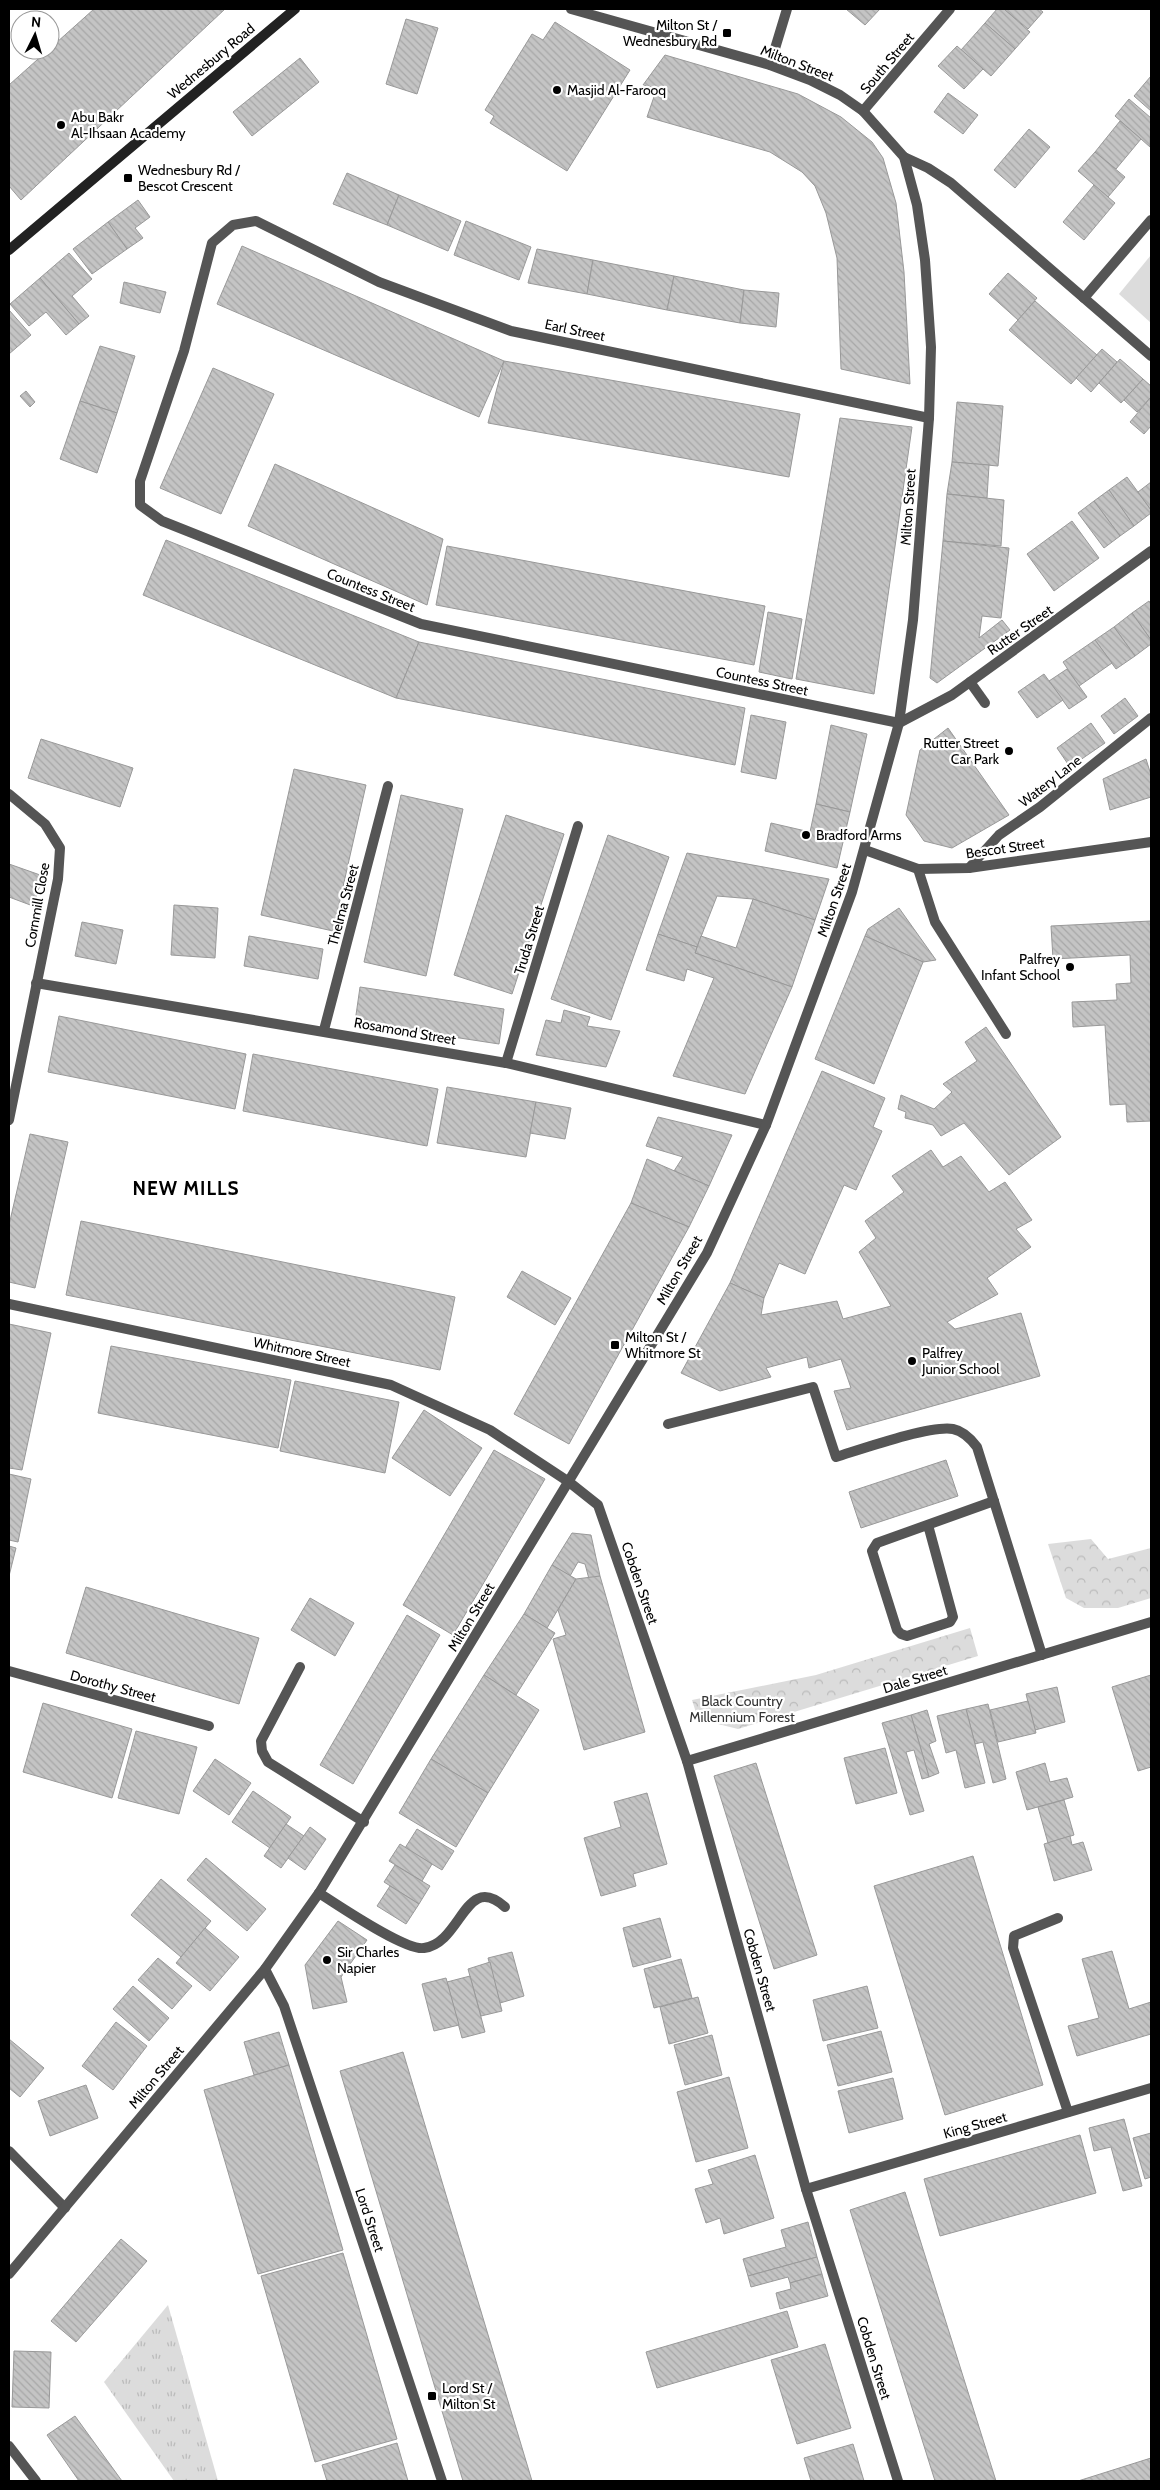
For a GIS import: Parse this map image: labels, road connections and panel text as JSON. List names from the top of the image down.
{
  "streets": {
    "street": [
      "Wednesbury Road",
      "Milton Street",
      "South Street",
      "Earl Street",
      "Countess Street",
      "Rutter Street",
      "Watery Lane",
      "Bescot Street",
      "Cornmill Close",
      "Thelma Street",
      "Truda Street",
      "Rosamond Street",
      "Whitmore Street",
      "Cobden Street",
      "Dale Street",
      "Dorothy Street",
      "King Street",
      "Lord Street"
    ]
  },
  "crossings": [
    ["Milton Street", "South Street"],
    ["Milton Street", "Earl Street"],
    ["Milton Street", "Countess Street"],
    ["Milton Street", "Rutter Street"],
    ["Milton Street", "Bescot Street"],
    ["Milton Street", "Rosamond Street"],
    ["Milton Street", "Whitmore Street"],
    ["Milton Street", "Cobden Street"],
    ["Milton Street", "Lord Street"],
    ["Earl Street", "Countess Street"],
    ["Countess Street", "Rutter Street"],
    ["Watery Lane", "Bescot Street"],
    ["Cornmill Close", "Rosamond Street"],
    ["Thelma Street", "Rosamond Street"],
    ["Truda Street", "Rosamond Street"],
    ["Whitmore Street", "Cobden Street"],
    ["Cobden Street", "Dale Street"],
    ["Cobden Street", "King Street"]
  ],
  "districts": ["NEW MILLS"],
  "parks": ["Black Country Millennium Forest"],
  "places": {
    "transit": [
      "Milton St / Wednesbury Rd",
      "Wednesbury Rd / Bescot Crescent",
      "Milton St / Whitmore St",
      "Lord St / Milton St"
    ],
    "other": [
      "Masjid Al-Farooq",
      "Abu Bakr Al-Ihsaan Academy",
      "Rutter Street Car Park",
      "Bradford Arms",
      "Palfrey Infant School",
      "Palfrey Junior School",
      "Sir Charles Napier"
    ]
  },
  "north": "top"
}
